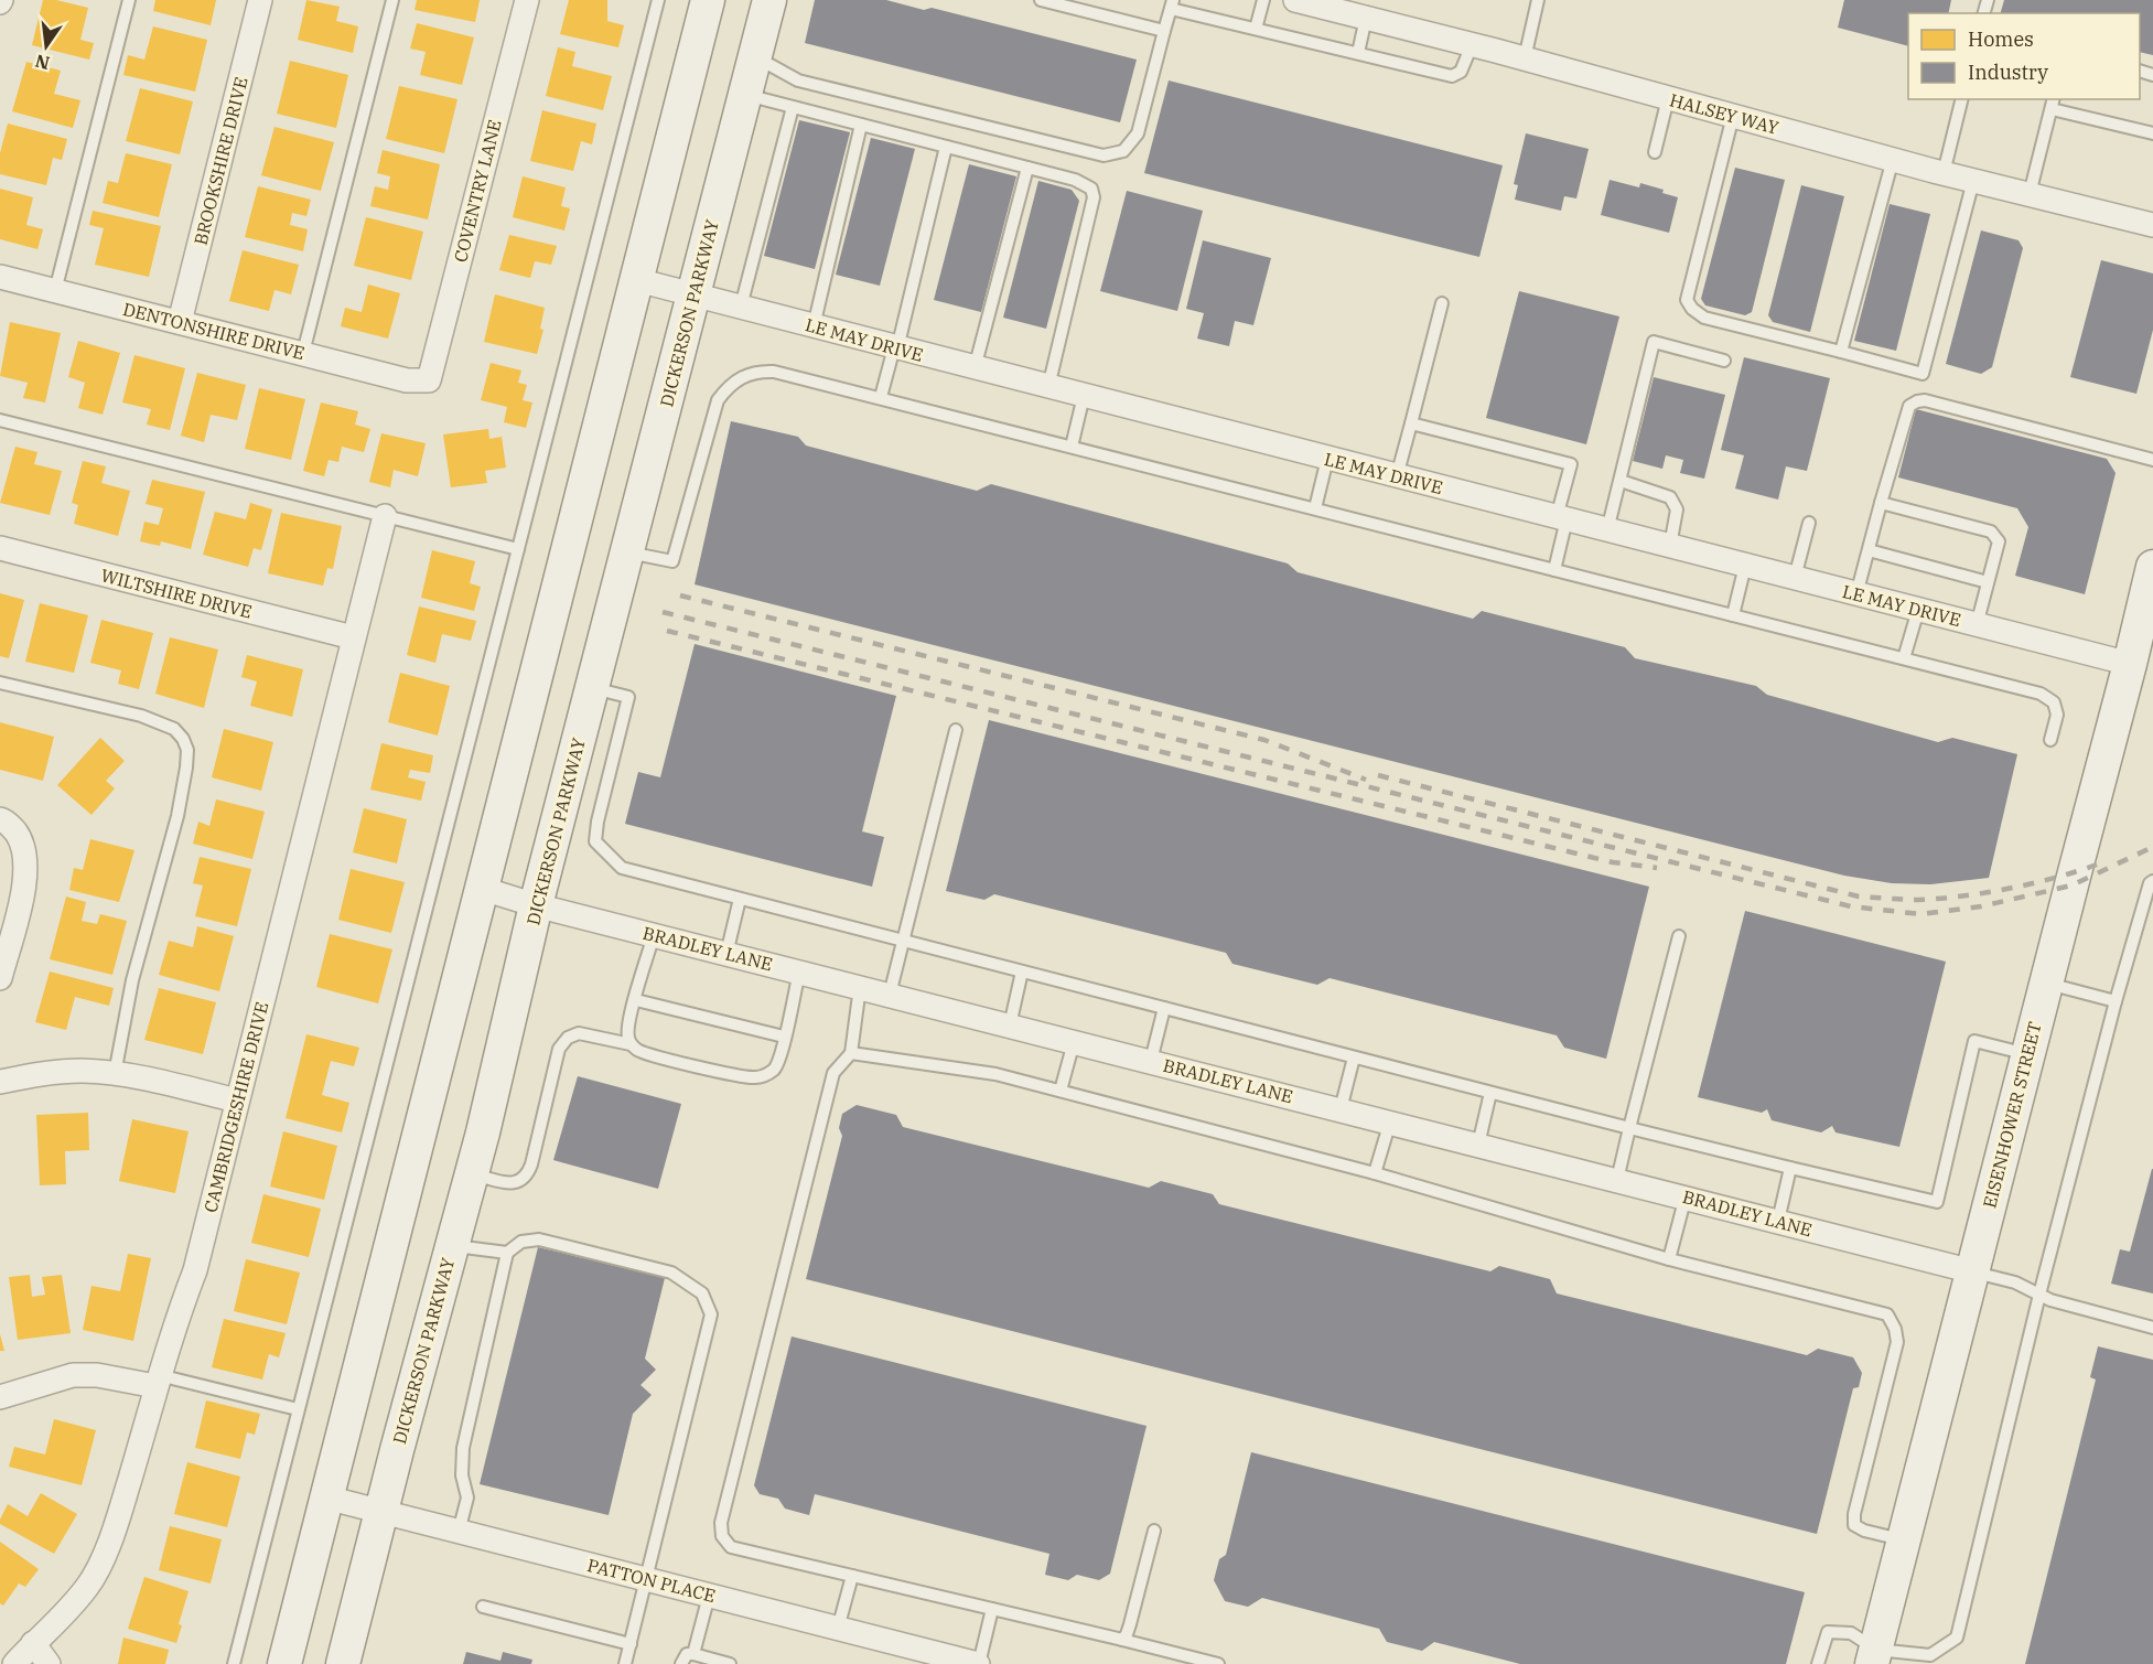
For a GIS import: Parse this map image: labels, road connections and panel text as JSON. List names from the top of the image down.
{
  "streets": {
    "main road": ["DICKERSON PARKWAY", "EISENHOWER STREET"],
    "street": [
      "HALSEY WAY",
      "BROOKSHIRE DRIVE",
      "COVENTRY LANE",
      "DENTONSHIRE DRIVE",
      "LE MAY DRIVE",
      "WILTSHIRE DRIVE",
      "BRADLEY LANE",
      "CAMBRIDGESHIRE DRIVE",
      "PATTON PLACE"
    ]
  },
  "crossings": [
    ["BROOKSHIRE DRIVE", "DENTONSHIRE DRIVE"],
    ["COVENTRY LANE", "DENTONSHIRE DRIVE"],
    ["DICKERSON PARKWAY", "LE MAY DRIVE"],
    ["DICKERSON PARKWAY", "BRADLEY LANE"],
    ["DICKERSON PARKWAY", "PATTON PLACE"],
    ["LE MAY DRIVE", "EISENHOWER STREET"],
    ["WILTSHIRE DRIVE", "CAMBRIDGESHIRE DRIVE"],
    ["BRADLEY LANE", "EISENHOWER STREET"]
  ],
  "legend": ["Homes", "Industry"],
  "north": "bottom"
}
